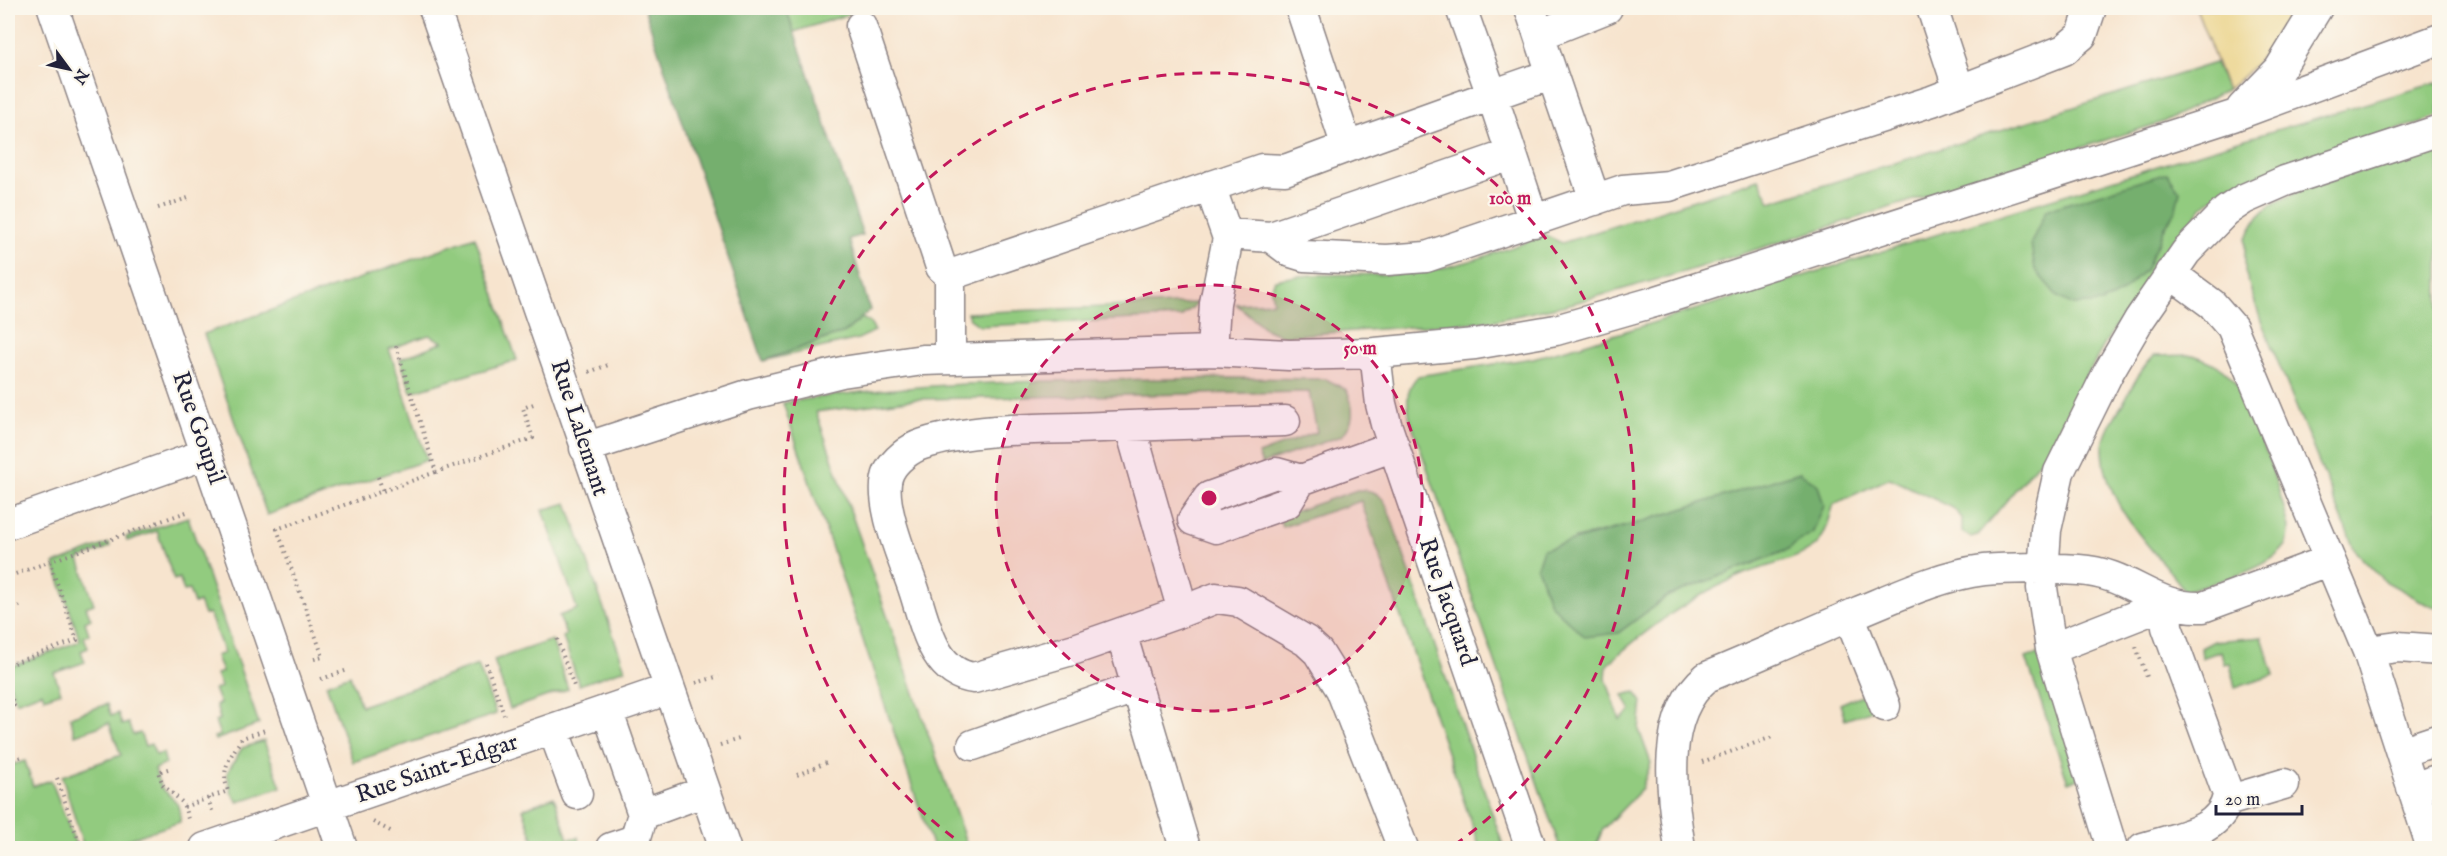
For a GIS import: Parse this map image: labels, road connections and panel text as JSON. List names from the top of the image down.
{
  "streets": {
    "street": [
      "Rue Goupil",
      "Rue Lalemant",
      "Rue Jacquard",
      "Rue Saint-Edgar"
    ]
  },
  "crossings": [
    ["Rue Goupil", "Rue Saint-Edgar"],
    ["Rue Lalemant", "Rue Saint-Edgar"]
  ],
  "scale_bar": "20 m",
  "north": "bottom right",
  "rings": ["100 m", "50 m"]
}
